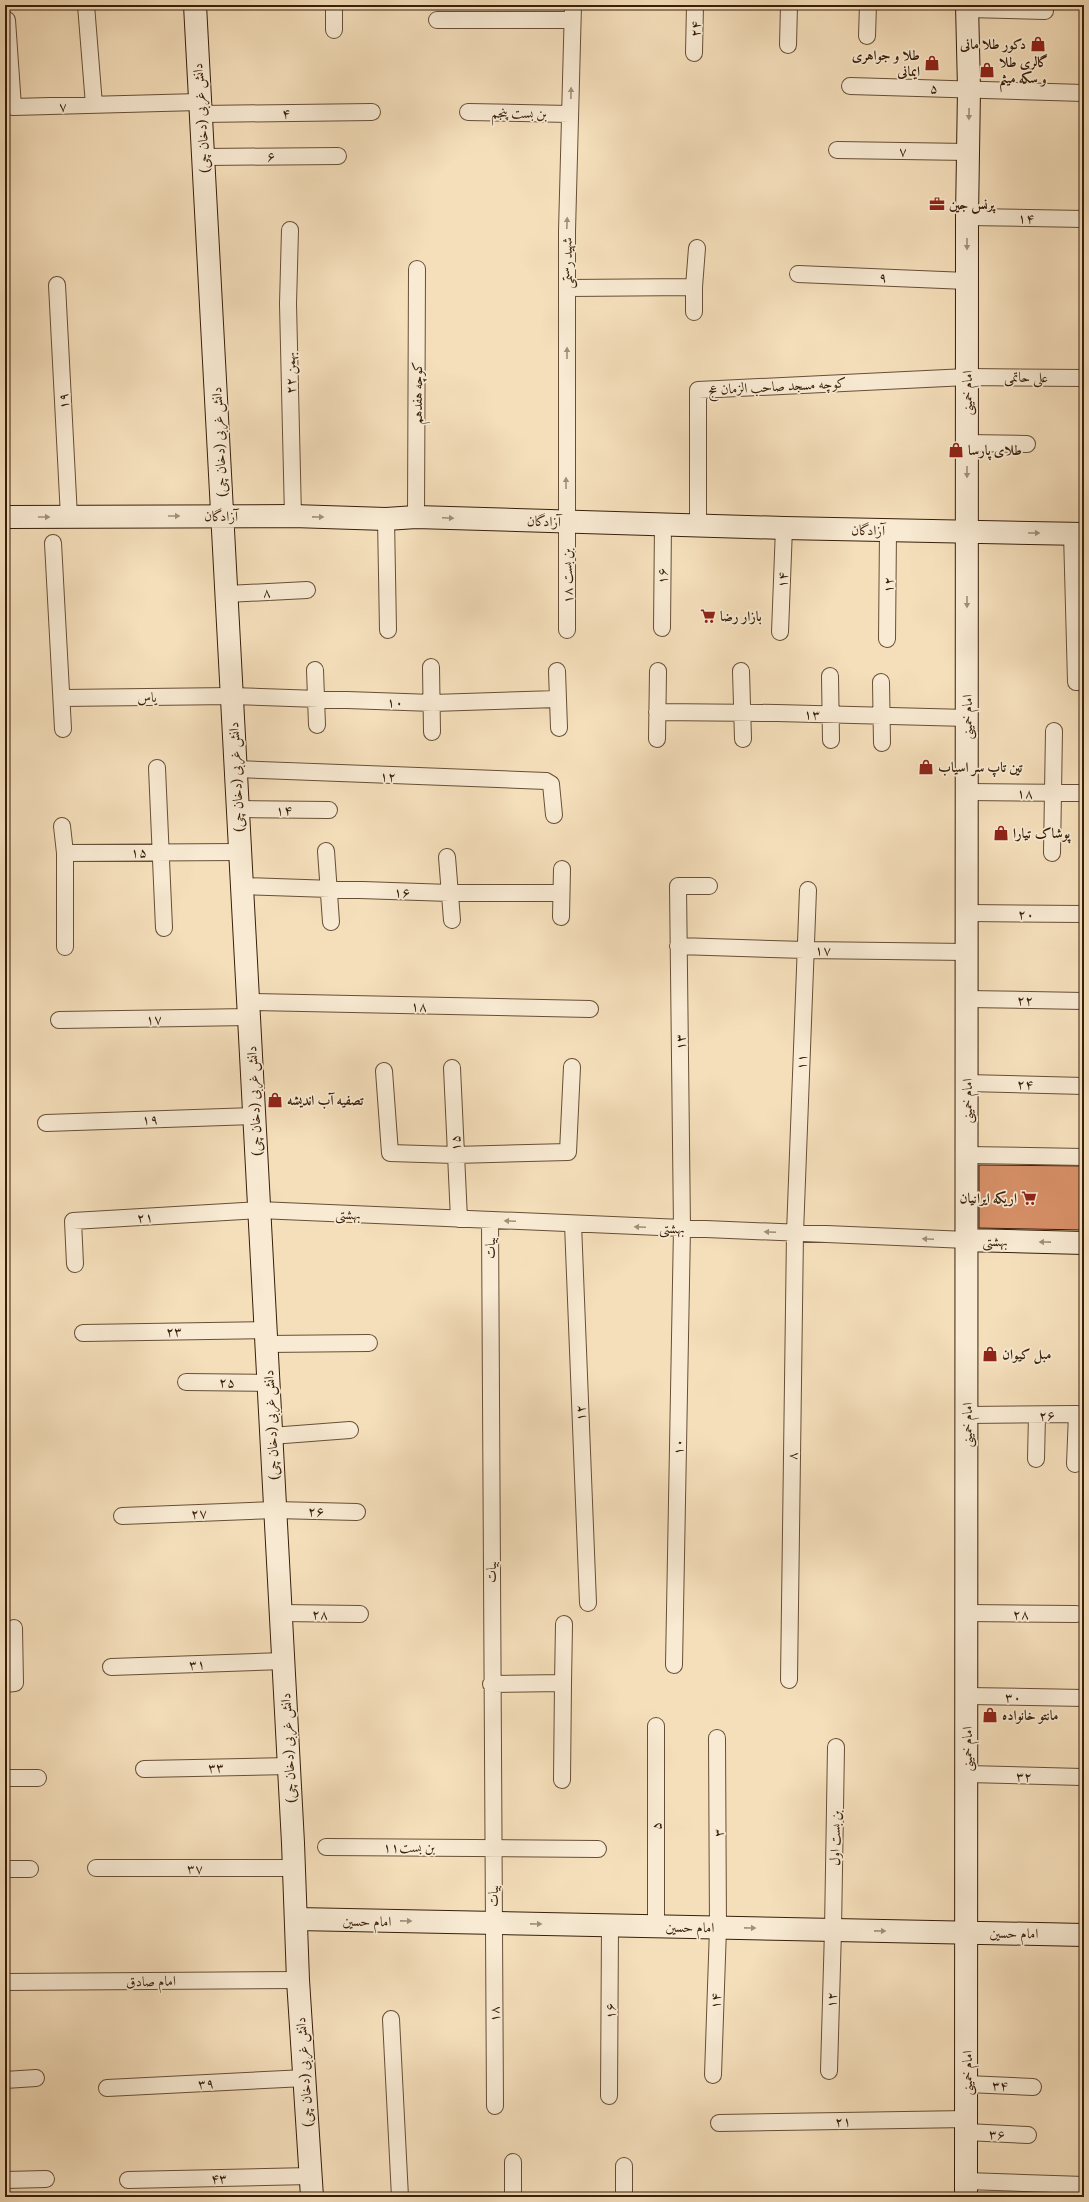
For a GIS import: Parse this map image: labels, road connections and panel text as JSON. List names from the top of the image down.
{
  "streets": {
    "main road": [
      "دانش غربی (دخان چی)",
      "امام خمینی",
      "آزادگان",
      "بهشتی",
      "امام حسین"
    ],
    "street": [
      "۲۴",
      "۵",
      "۷",
      "۴",
      "بن بست پنجم",
      "۶",
      "۱۴",
      "شهید رستمی",
      "۹",
      "۲۲ بهمن",
      "علی حاتمی",
      "کوچه مسجد صاحب الزمان عج",
      "کوچه هفدهم",
      "۱۹",
      "بن بست ۱۸",
      "۱۶",
      "۱۲",
      "۸",
      "یاس",
      "۱۰",
      "۱۳",
      "۱۸",
      "۱۵",
      "۲۰",
      "۱۷",
      "۲۲",
      "۱۱",
      "۲۱",
      "بیات",
      "۲۳",
      "۲۵",
      "۲۶",
      "۲۷",
      "۲۸",
      "۳۱",
      "۳۰",
      "۳۳",
      "۳۲",
      "۳",
      "بن بست اول",
      "بن بست۱۱",
      "۳۷",
      "امام صادق",
      "۳۹",
      "۳۴",
      "۳۶",
      "۴۳"
    ]
  },
  "crossings": [
    ["۲۴", "امام خمینی"],
    ["۵", "امام خمینی"],
    ["۵", "امام حسین"],
    ["۷", "۴"],
    ["۷", "دانش غربی (دخان چی)"],
    ["۷", "امام خمینی"],
    ["۴", "دانش غربی (دخان چی)"],
    ["بن بست پنجم", "شهید رستمی"],
    ["دانش غربی (دخان چی)", "۶"],
    ["دانش غربی (دخان چی)", "۱۴"],
    ["دانش غربی (دخان چی)", "۱۹"],
    ["دانش غربی (دخان چی)", "آزادگان"],
    ["دانش غربی (دخان چی)", "۱۶"],
    ["دانش غربی (دخان چی)", "۱۲"],
    ["دانش غربی (دخان چی)", "۸"],
    ["دانش غربی (دخان چی)", "یاس"],
    ["دانش غربی (دخان چی)", "۱۰"],
    ["دانش غربی (دخان چی)", "۱۸"],
    ["دانش غربی (دخان چی)", "۱۵"],
    ["دانش غربی (دخان چی)", "۱۷"],
    ["دانش غربی (دخان چی)", "بهشتی"],
    ["دانش غربی (دخان چی)", "۲۱"],
    ["دانش غربی (دخان چی)", "۲۳"],
    ["دانش غربی (دخان چی)", "۲۵"],
    ["دانش غربی (دخان چی)", "۲۶"],
    ["دانش غربی (دخان چی)", "۲۷"],
    ["دانش غربی (دخان چی)", "۲۸"],
    ["دانش غربی (دخان چی)", "۳۱"],
    ["دانش غربی (دخان چی)", "۳۳"],
    ["دانش غربی (دخان چی)", "۳۷"],
    ["دانش غربی (دخان چی)", "امام حسین"],
    ["دانش غربی (دخان چی)", "امام صادق"],
    ["دانش غربی (دخان چی)", "۳۹"],
    ["دانش غربی (دخان چی)", "۴۳"],
    ["۱۴", "امام خمینی"],
    ["۱۴", "آزادگان"],
    ["۱۴", "۳"],
    ["۱۴", "امام حسین"],
    ["شهید رستمی", "آزادگان"],
    ["شهید رستمی", "بن بست ۱۸"],
    ["۹", "امام خمینی"],
    ["۲۲ بهمن", "آزادگان"],
    ["علی حاتمی", "کوچه مسجد صاحب الزمان عج"],
    ["علی حاتمی", "امام خمینی"],
    ["کوچه مسجد صاحب الزمان عج", "امام خمینی"],
    ["کوچه مسجد صاحب الزمان عج", "آزادگان"],
    ["کوچه هفدهم", "آزادگان"],
    ["امام خمینی", "آزادگان"],
    ["امام خمینی", "۱۳"],
    ["امام خمینی", "۱۸"],
    ["امام خمینی", "۲۰"],
    ["امام خمینی", "۱۷"],
    ["امام خمینی", "۲۲"],
    ["امام خمینی", "بهشتی"],
    ["امام خمینی", "۲۱"],
    ["امام خمینی", "۲۶"],
    ["امام خمینی", "۲۸"],
    ["امام خمینی", "۳۰"],
    ["امام خمینی", "۳۲"],
    ["امام خمینی", "امام حسین"],
    ["امام خمینی", "۳۴"],
    ["امام خمینی", "۳۶"],
    ["۱۹", "آزادگان"],
    ["آزادگان", "بن بست ۱۸"],
    ["آزادگان", "۱۶"],
    ["آزادگان", "۱۲"],
    ["۱۶", "امام حسین"],
    ["۱۲", "بهشتی"],
    ["۱۲", "بن بست اول"],
    ["۱۲", "امام حسین"],
    ["۸", "۱۱"],
    ["۸", "بهشتی"],
    ["یاس", "۱۰"],
    ["۱۰", "۱۳"],
    ["۱۰", "بهشتی"],
    ["۱۳", "۱۷"],
    ["۱۳", "بهشتی"],
    ["۱۸", "۱۷"],
    ["۱۸", "بیات"],
    ["۱۸", "امام حسین"],
    ["۱۵", "بهشتی"],
    ["۱۷", "۱۱"],
    ["۱۱", "بهشتی"],
    ["بهشتی", "۲۱"],
    ["بهشتی", "بیات"],
    ["۲۱", "۳۶"],
    ["بیات", "بن بست۱۱"],
    ["بیات", "امام حسین"],
    ["۲۶", "۲۷"],
    ["۳", "امام حسین"],
    ["بن بست اول", "امام حسین"]
  ],
  "one_way": [
    "شهید رستمی",
    "آزادگان",
    "بهشتی",
    "امام حسین"
  ],
  "places": {
    "shop": [
      "دکور طلا مانی",
      "طلا و جواهری ایمانی",
      "گالری طلا و سکه میثم",
      "طلای پارسا",
      "تین تاپ سر اسیاب",
      "پوشاک تیارا",
      "تصفیه آب اندیشه",
      "مبل کیوان",
      "مانتو خانواده"
    ],
    "office": ["پرنس جین"],
    "supermarket": ["بازار رضا", "اریکه ایرانیان"]
  }
}
